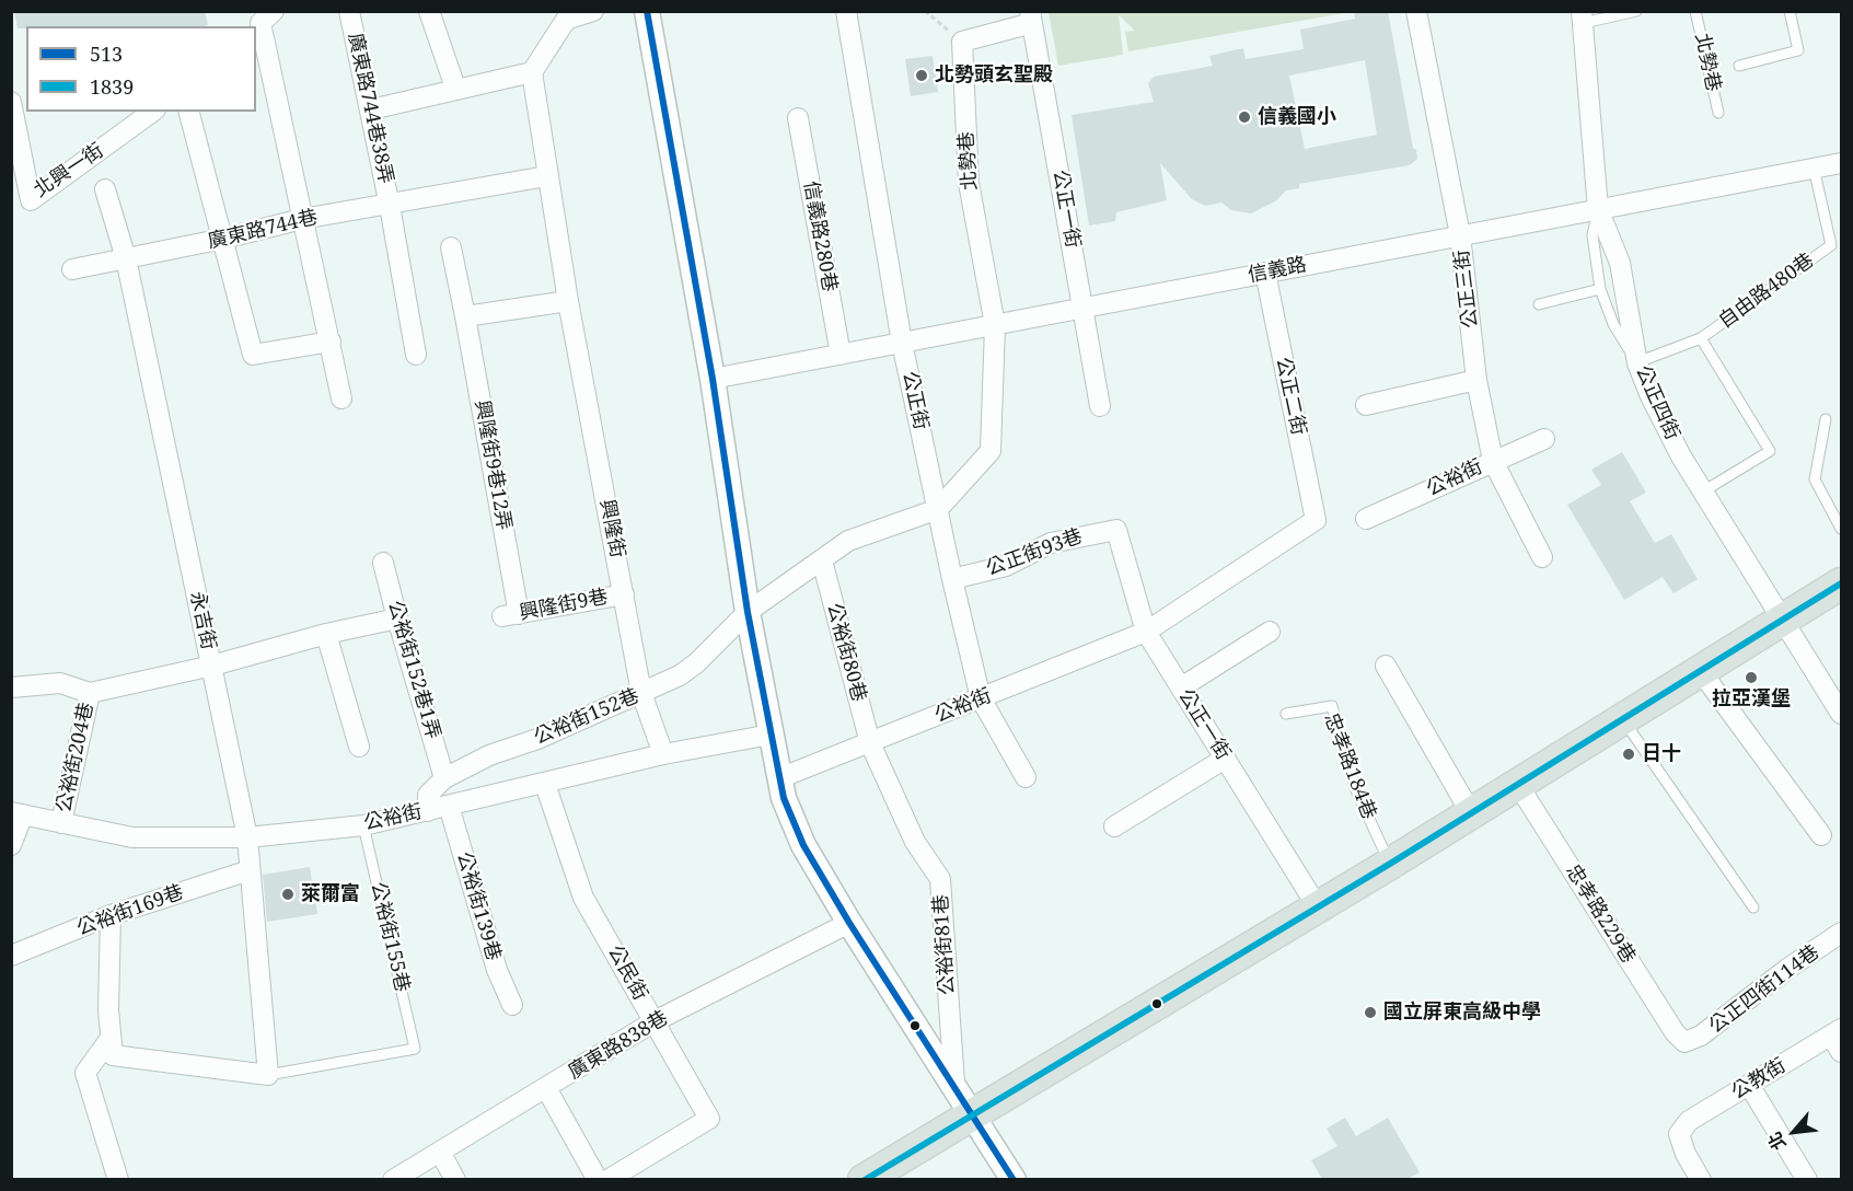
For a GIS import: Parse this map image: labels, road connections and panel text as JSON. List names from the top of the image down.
{
  "streets": {
    "street": [
      "北勢巷",
      "廣東路744巷38弄",
      "北興一街",
      "公正一街",
      "廣東路744巷",
      "信義路280巷",
      "信義路",
      "公正三街",
      "公正二街",
      "公正街",
      "公正四街",
      "興隆街9巷12弄",
      "公裕街",
      "興隆街",
      "公正街93巷",
      "興隆街9巷",
      "永吉街",
      "公裕街80巷",
      "公裕街152巷1弄",
      "公裕街152巷",
      "公裕街204巷",
      "公裕街139巷",
      "公裕街169巷",
      "忠孝路229巷",
      "公裕街81巷",
      "公民街",
      "公正四街114巷",
      "廣東路838巷",
      "公教街"
    ],
    "lane": ["自由路480巷", "忠孝路184巷", "公裕街155巷"]
  },
  "crossings": [
    ["北勢巷", "信義路"],
    ["北勢巷", "公正街"],
    ["北勢巷", "公裕街152巷"],
    ["廣東路744巷38弄", "廣東路744巷"],
    ["公正一街", "信義路"],
    ["公正一街", "公裕街"],
    ["公正一街", "公正街93巷"],
    ["廣東路744巷", "永吉街"],
    ["信義路280巷", "信義路"],
    ["信義路", "公正三街"],
    ["信義路", "自由路480巷"],
    ["信義路", "公正二街"],
    ["信義路", "公正街"],
    ["信義路", "公正四街"],
    ["公正三街", "公裕街"],
    ["公正二街", "公裕街"],
    ["公正街", "公裕街"],
    ["公正街", "公正街93巷"],
    ["公正街", "公裕街152巷"],
    ["興隆街9巷12弄", "興隆街9巷"],
    ["公裕街", "興隆街"],
    ["公裕街", "永吉街"],
    ["公裕街", "公裕街80巷"],
    ["公裕街", "公裕街204巷"],
    ["公裕街", "公裕街139巷"],
    ["公裕街", "公裕街155巷"],
    ["公裕街", "公裕街81巷"],
    ["公裕街", "公民街"],
    ["興隆街", "興隆街9巷"],
    ["興隆街", "公裕街152巷"],
    ["永吉街", "公裕街169巷"],
    ["永吉街", "公裕街155巷"],
    ["公裕街80巷", "公裕街152巷"],
    ["公裕街80巷", "公裕街81巷"],
    ["公裕街152巷1弄", "公裕街152巷"],
    ["忠孝路229巷", "公正四街114巷"],
    ["公民街", "廣東路838巷"]
  ],
  "places": [
    "北勢頭玄聖殿",
    "信義國小",
    "拉亞漢堡",
    "日十",
    "萊爾富",
    "國立屏東高級中學"
  ],
  "lines": ["transit line 513", "transit line 1839"],
  "legend": ["513", "1839"],
  "north": "bottom left"
}
